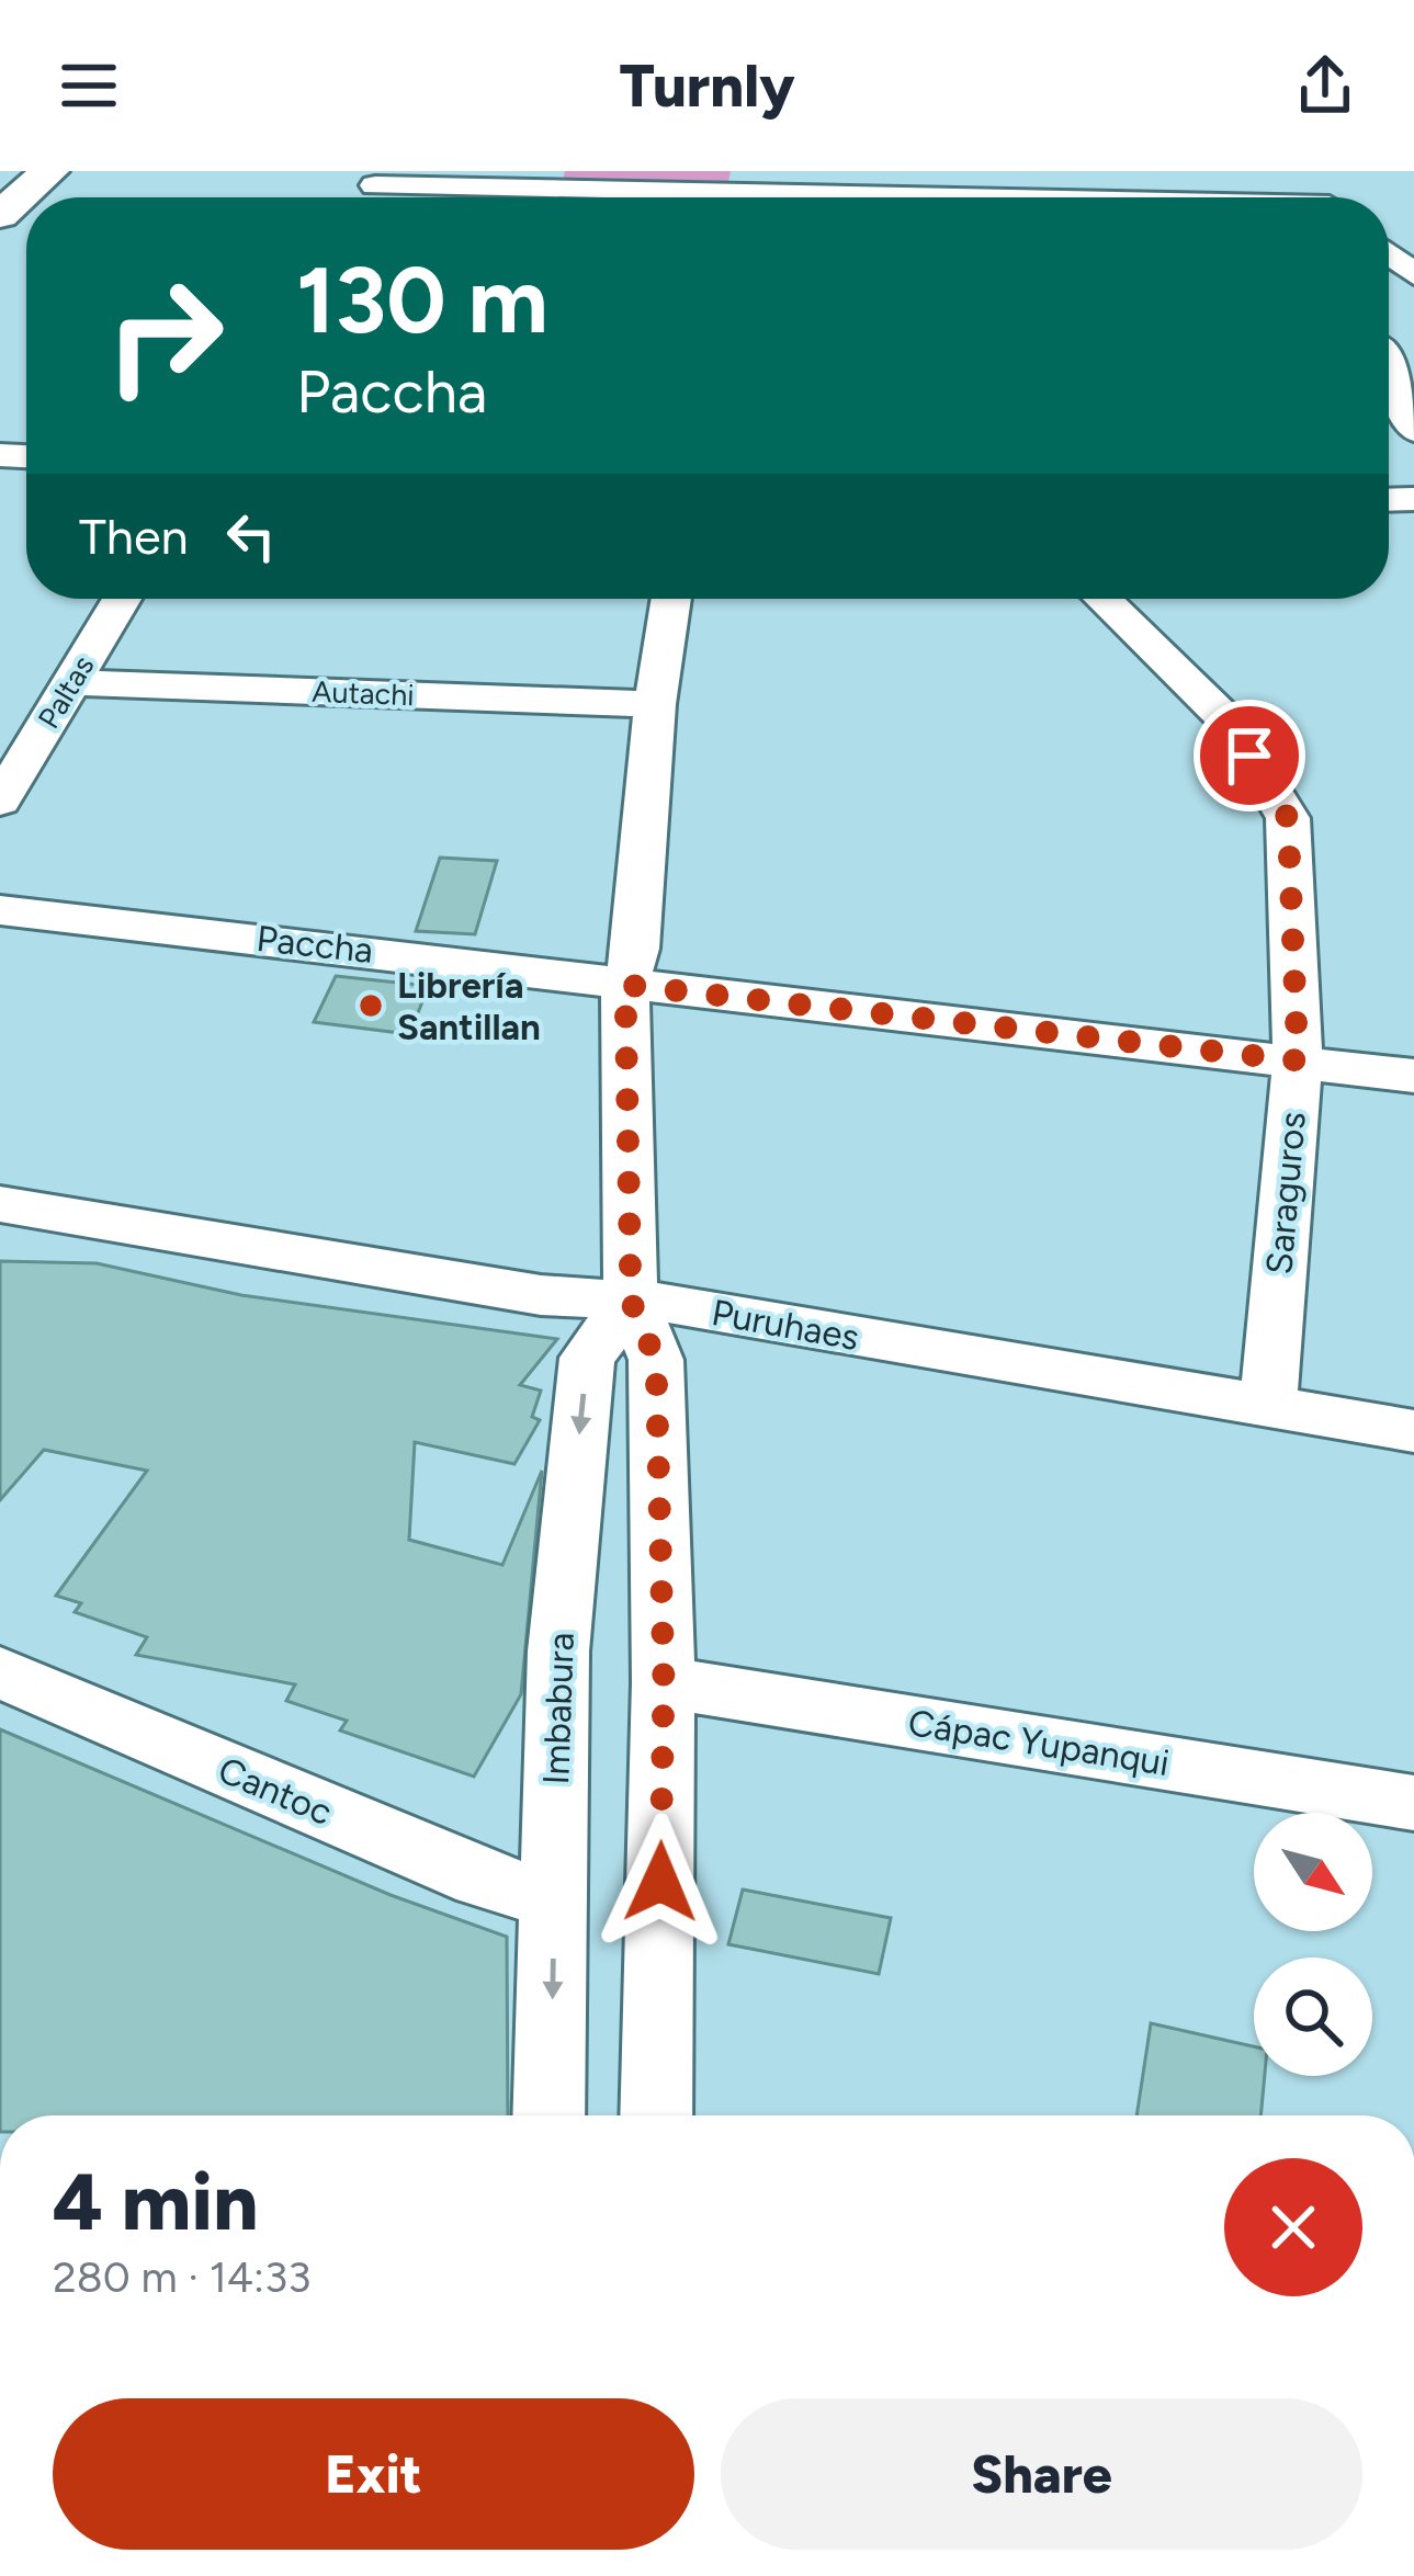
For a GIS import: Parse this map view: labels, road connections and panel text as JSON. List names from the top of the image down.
{
  "streets": {
    "street": [
      "Paltas",
      "Autachi",
      "Paccha",
      "Saraguros",
      "Puruhaes",
      "Imbabura",
      "Cápac Yupanqui",
      "Cantoc"
    ]
  },
  "crossings": [
    ["Paltas", "Autachi"],
    ["Paccha", "Saraguros"],
    ["Saraguros", "Puruhaes"],
    ["Puruhaes", "Imbabura"],
    ["Imbabura", "Cantoc"]
  ],
  "places": ["Librería Santillan"],
  "north": "bottom right",
  "page": {
    "header": "Turnly",
    "turn": ["130 m", "Paccha"],
    "then": "Then",
    "heading": ["4 min", "280 m · 14:33"],
    "buttons": ["Exit", "Share"]
  }
}
